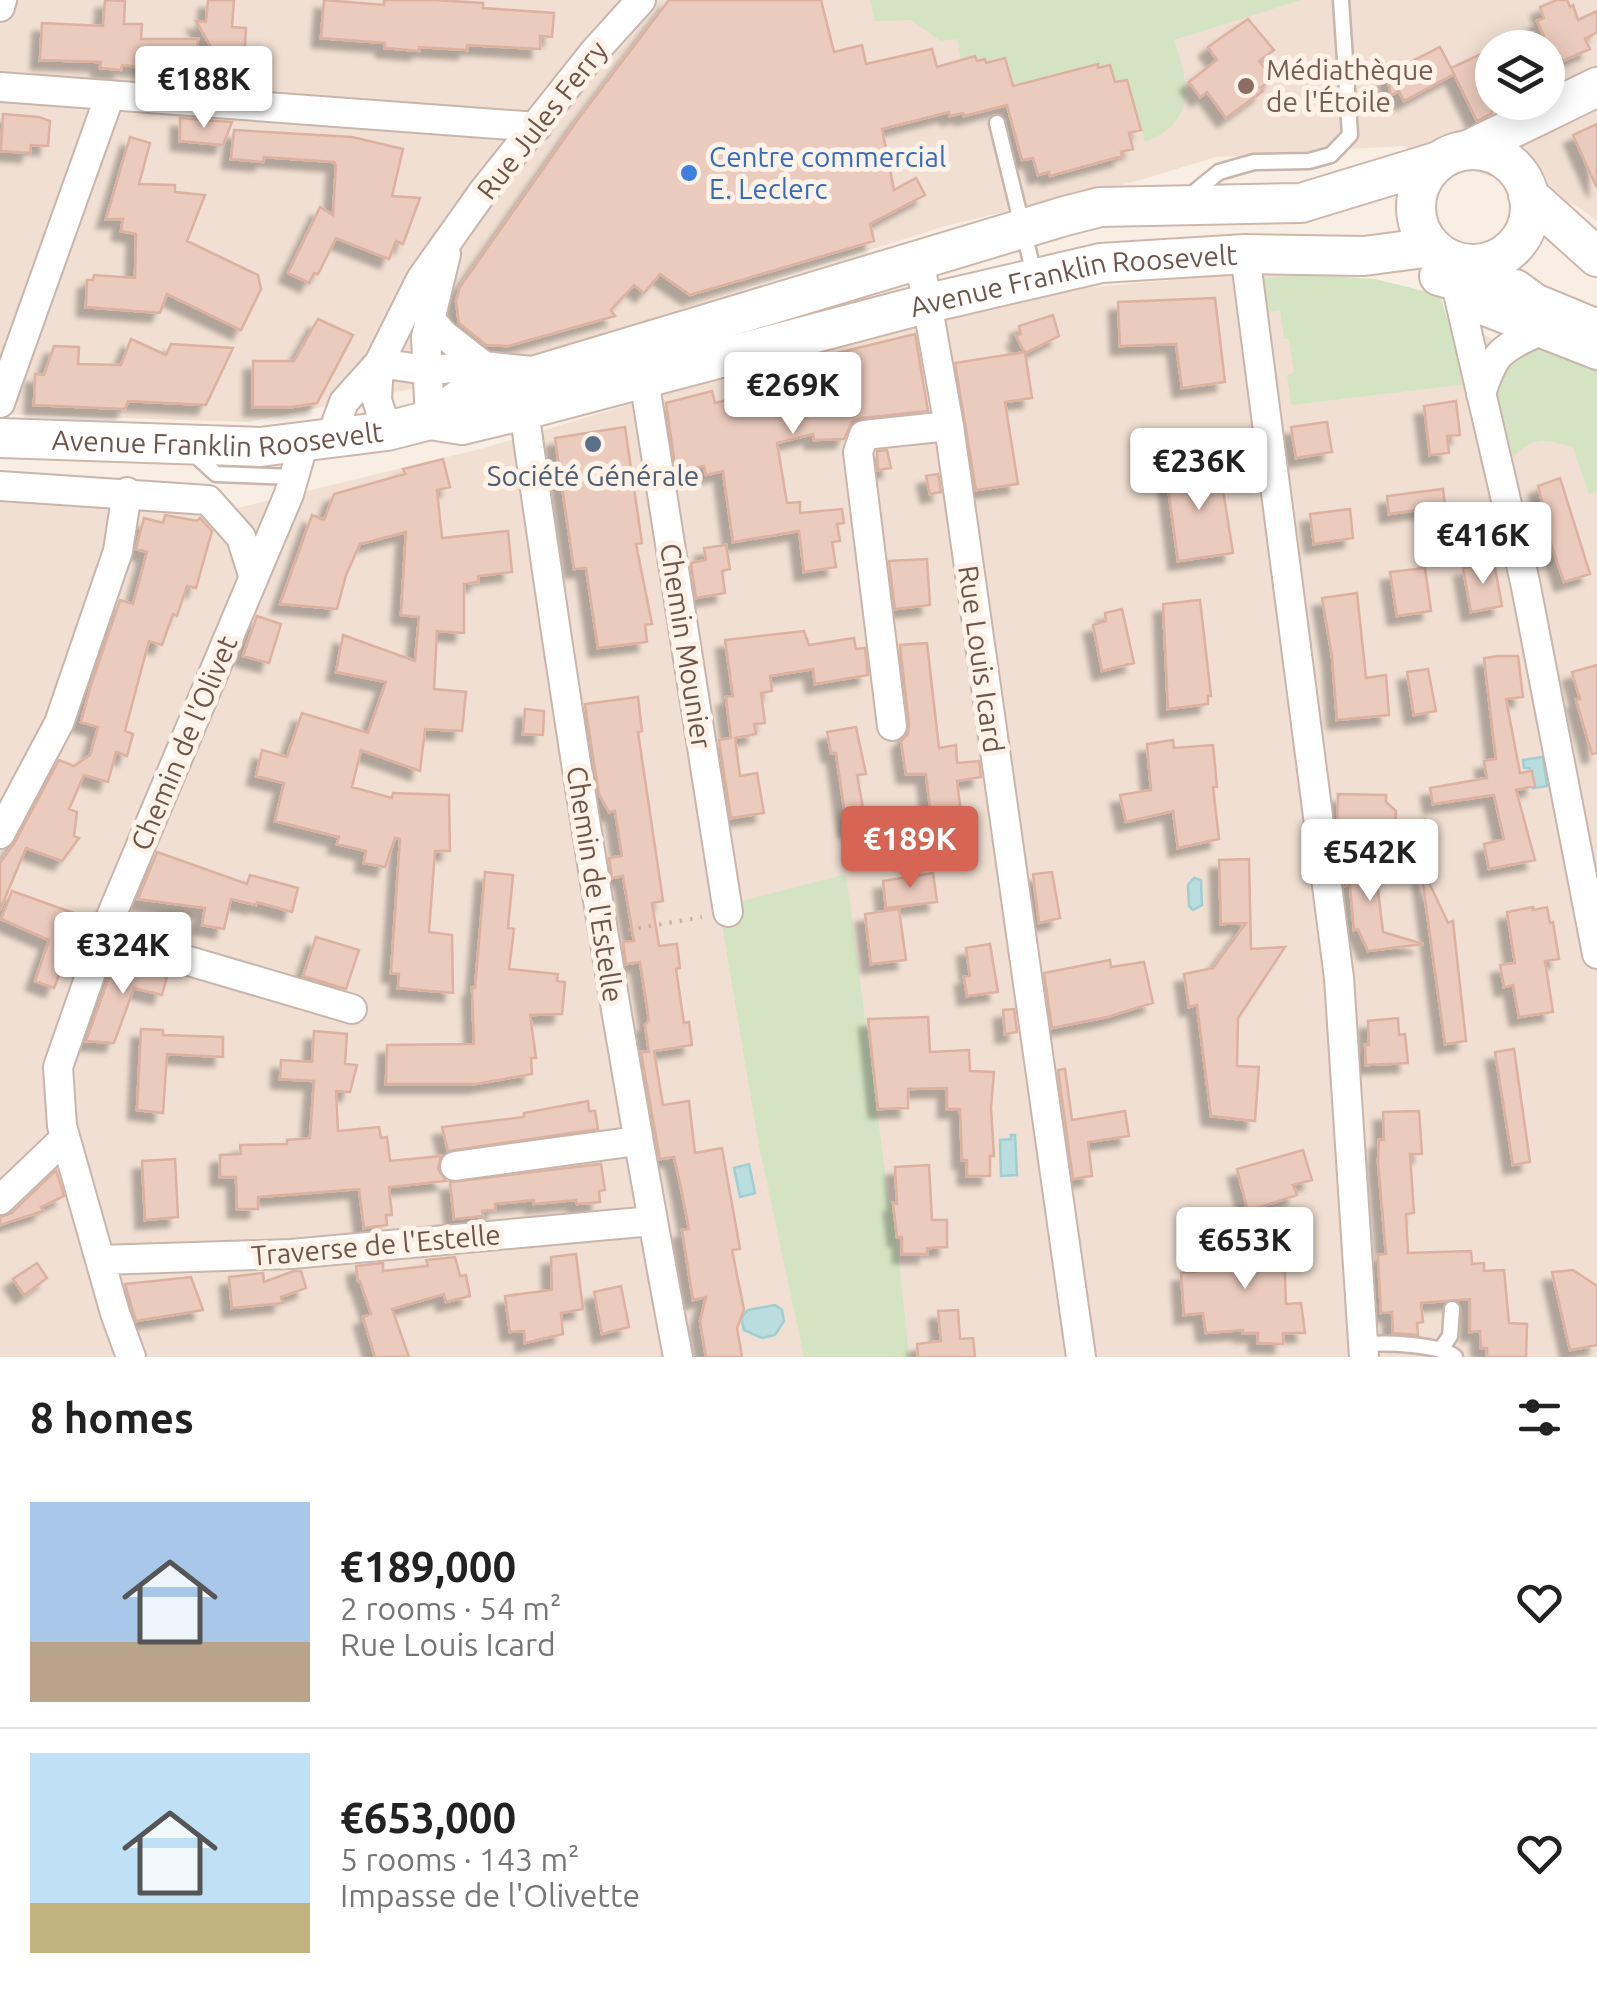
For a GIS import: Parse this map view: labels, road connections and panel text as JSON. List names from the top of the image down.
{
  "streets": {
    "main road": ["Avenue Franklin Roosevelt"],
    "street": [
      "Rue Jules Ferry",
      "Chemin Mounier",
      "Rue Louis Icard",
      "Chemin de l'Olivet",
      "Chemin de l'Estelle",
      "Traverse de l'Estelle"
    ]
  },
  "crossings": [
    ["Rue Jules Ferry", "Avenue Franklin Roosevelt"],
    ["Rue Jules Ferry", "Chemin de l'Olivet"],
    ["Avenue Franklin Roosevelt", "Chemin Mounier"],
    ["Avenue Franklin Roosevelt", "Rue Louis Icard"],
    ["Avenue Franklin Roosevelt", "Chemin de l'Olivet"],
    ["Avenue Franklin Roosevelt", "Chemin de l'Estelle"],
    ["Chemin de l'Olivet", "Traverse de l'Estelle"],
    ["Chemin de l'Estelle", "Traverse de l'Estelle"]
  ],
  "places": ["Médiathèque de l'Étoile", "Centre commercial E. Leclerc", "Société Générale"],
  "page": {
    "price": [
      "€188K",
      "€269K",
      "€236K",
      "€416K",
      "€189K",
      "€542K",
      "€324K",
      "€653K"
    ],
    "heading": "8 homes",
    "list": [
      {
        "name": "€189,000",
        "note": "2 rooms · 54 m² · Rue Louis Icard"
      },
      {
        "name": "€653,000",
        "note": "5 rooms · 143 m² · Impasse de l'Olivette"
      }
    ]
  }
}
